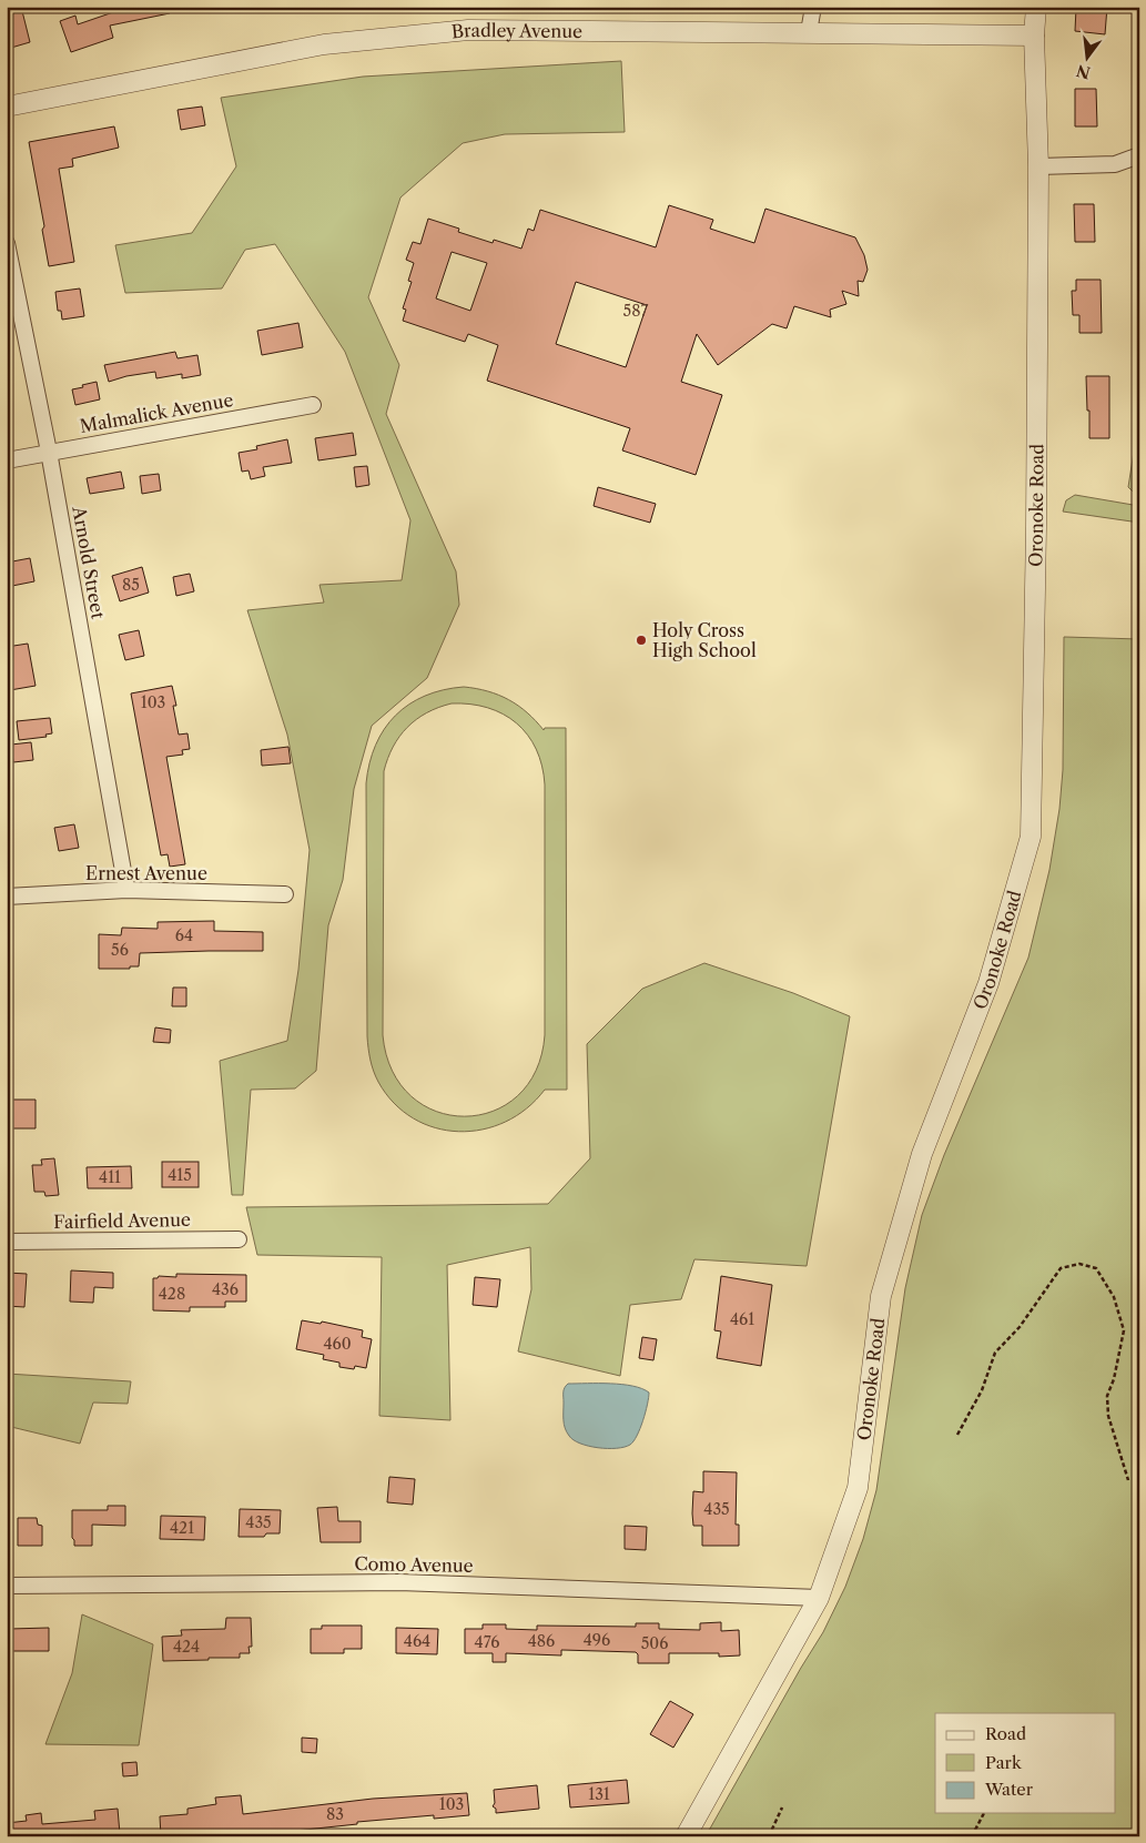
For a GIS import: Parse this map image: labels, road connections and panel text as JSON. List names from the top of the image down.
{
  "streets": {
    "street": [
      "Bradley Avenue",
      "Malmalick Avenue",
      "Oronoke Road",
      "Arnold Street",
      "Ernest Avenue",
      "Fairfield Avenue",
      "Como Avenue"
    ]
  },
  "crossings": [
    ["Bradley Avenue", "Oronoke Road"],
    ["Malmalick Avenue", "Arnold Street"],
    ["Oronoke Road", "Como Avenue"],
    ["Arnold Street", "Ernest Avenue"]
  ],
  "places": ["Holy Cross High School"],
  "house_numbers": [
    "587",
    "85",
    "103",
    "64",
    "56",
    "415",
    "411",
    "436",
    "428",
    "461",
    "460",
    "435",
    "435",
    "421",
    "496",
    "464",
    "486",
    "476",
    "506",
    "424",
    "131",
    "103",
    "83"
  ],
  "legend": ["Road", "Park", "Water"],
  "north": "bottom"
}
